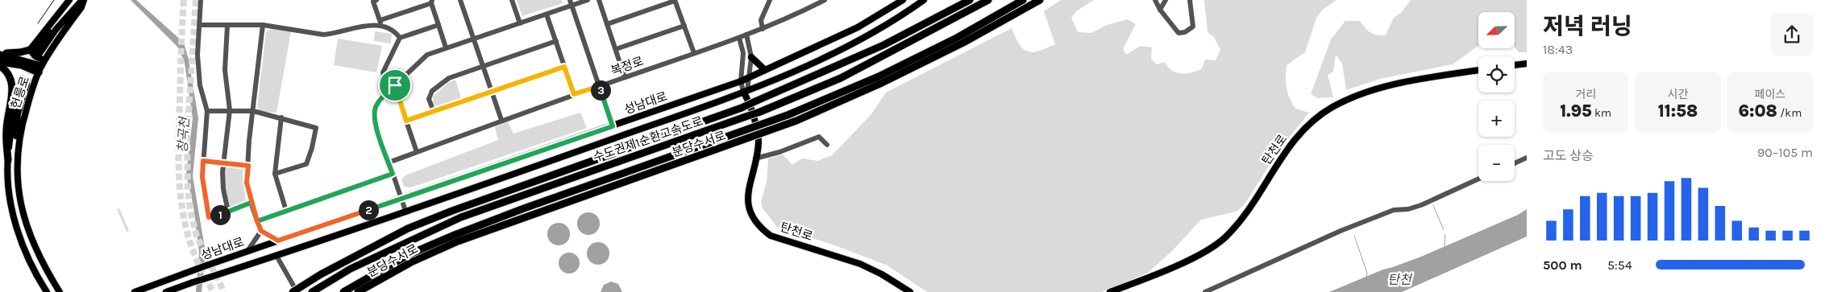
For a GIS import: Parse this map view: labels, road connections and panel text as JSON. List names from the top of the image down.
{
  "streets": {
    "highway": ["수도권제1순환고속도로", "분당수서로"],
    "main road": ["헌릉로", "성남대로", "탄천로"],
    "street": ["복정로"]
  },
  "crossings": [
    ["성남대로", "탄천로"]
  ],
  "water": ["창곡천", "탄천"],
  "north": "bottom left",
  "page": {
    "heading": ["저녁 러닝", "18:43"],
    "map_buttons": ["+", "−"],
    "stats": [
      ["거리", "1.95 km"],
      ["시간", "11:58"],
      ["페이스", "6:08 /km"]
    ],
    "pins": ["3", "2", "1"],
    "chart": ["고도 상승", "90–105 m"],
    "list": [
      {
        "name": "500 m",
        "note": "5:54"
      }
    ]
  }
}
